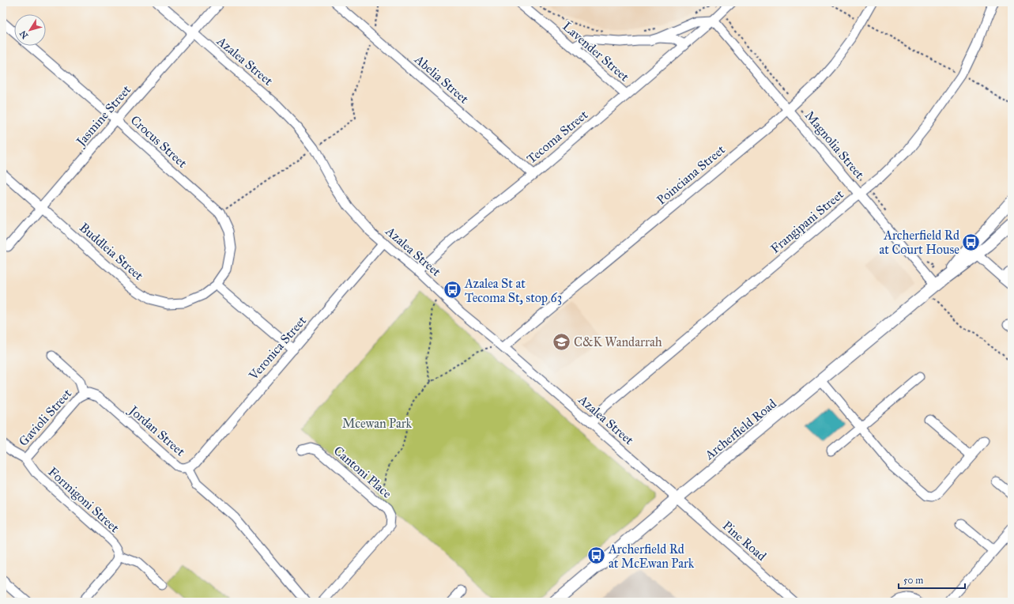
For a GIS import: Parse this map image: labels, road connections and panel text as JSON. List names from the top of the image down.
{
  "streets": {
    "main road": ["Archerfield Road"],
    "street": [
      "Lavender Street",
      "Azalea Street",
      "Abelia Street",
      "Jasmine Street",
      "Tecoma Street",
      "Crocus Street",
      "Magnolia Street",
      "Poinciana Street",
      "Frangipani Street",
      "Buddleia Street",
      "Veronica Street",
      "Gavioli Street",
      "Jordan Street",
      "Cantoni Place",
      "Formigoni Street",
      "Pine Road"
    ]
  },
  "crossings": [
    ["Lavender Street", "Tecoma Street"],
    ["Azalea Street", "Jasmine Street"],
    ["Azalea Street", "Tecoma Street"],
    ["Azalea Street", "Poinciana Street"],
    ["Azalea Street", "Frangipani Street"],
    ["Azalea Street", "Veronica Street"],
    ["Azalea Street", "Archerfield Road"],
    ["Azalea Street", "Pine Road"],
    ["Abelia Street", "Tecoma Street"],
    ["Jasmine Street", "Crocus Street"],
    ["Jasmine Street", "Buddleia Street"],
    ["Tecoma Street", "Magnolia Street"],
    ["Crocus Street", "Buddleia Street"],
    ["Magnolia Street", "Poinciana Street"],
    ["Magnolia Street", "Frangipani Street"],
    ["Magnolia Street", "Archerfield Road"],
    ["Veronica Street", "Jordan Street"],
    ["Gavioli Street", "Jordan Street"],
    ["Gavioli Street", "Formigoni Street"],
    ["Archerfield Road", "Pine Road"]
  ],
  "parks": ["Mcewan Park"],
  "places": {
    "bus stop": ["Archerfield Rd at Court House", "Azalea St at Tecoma St, stop 63", "Archerfield Rd at McEwan Park"],
    "school or university": ["C&K Wandarrah"]
  },
  "scale_bar": "50 m",
  "north": "bottom left"
}
